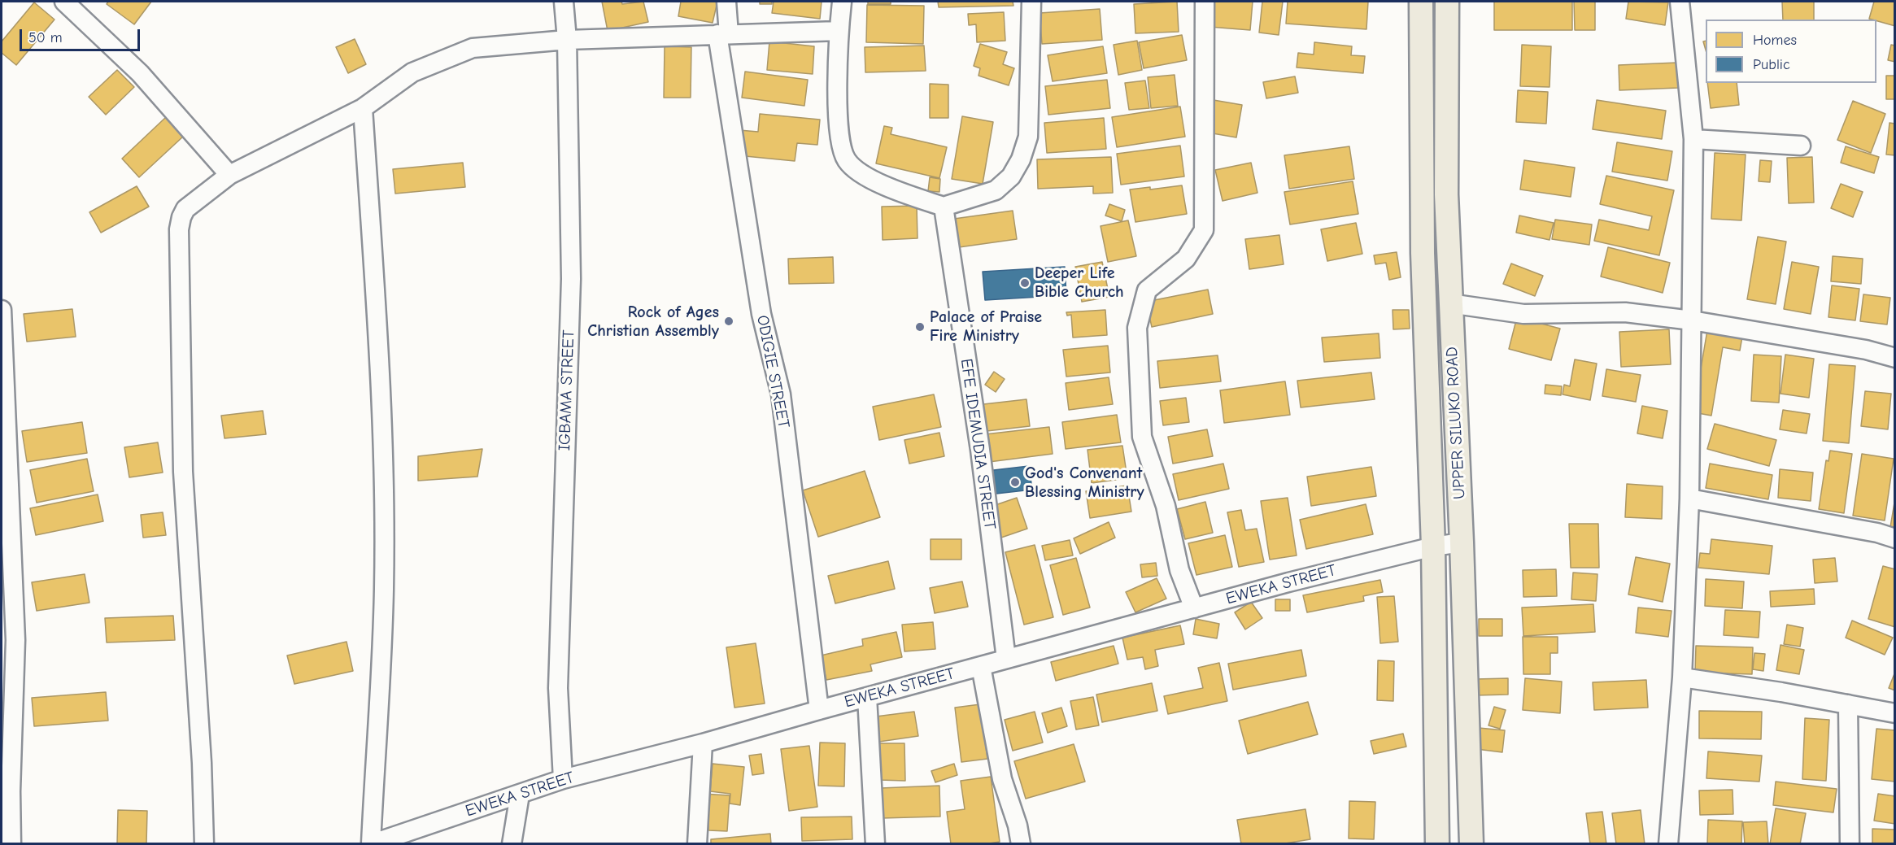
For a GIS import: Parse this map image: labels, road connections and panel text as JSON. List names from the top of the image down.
{
  "streets": {
    "main road": ["UPPER SILUKO ROAD"],
    "street": [
      "ODIGIE STREET",
      "IGBAMA STREET",
      "EFE IDEMUDIA STREET",
      "EWEKA STREET"
    ]
  },
  "crossings": [
    ["ODIGIE STREET", "EWEKA STREET"],
    ["IGBAMA STREET", "EWEKA STREET"],
    ["UPPER SILUKO ROAD", "EWEKA STREET"],
    ["EFE IDEMUDIA STREET", "EWEKA STREET"]
  ],
  "places": [
    "Deeper Life Bible Church",
    "Rock of Ages Christian Assembly",
    "Palace of Praise Fire Ministry",
    "God's Convenant Blessing Ministry"
  ],
  "legend": ["Homes", "Public"],
  "scale_bar": "50 m"
}
